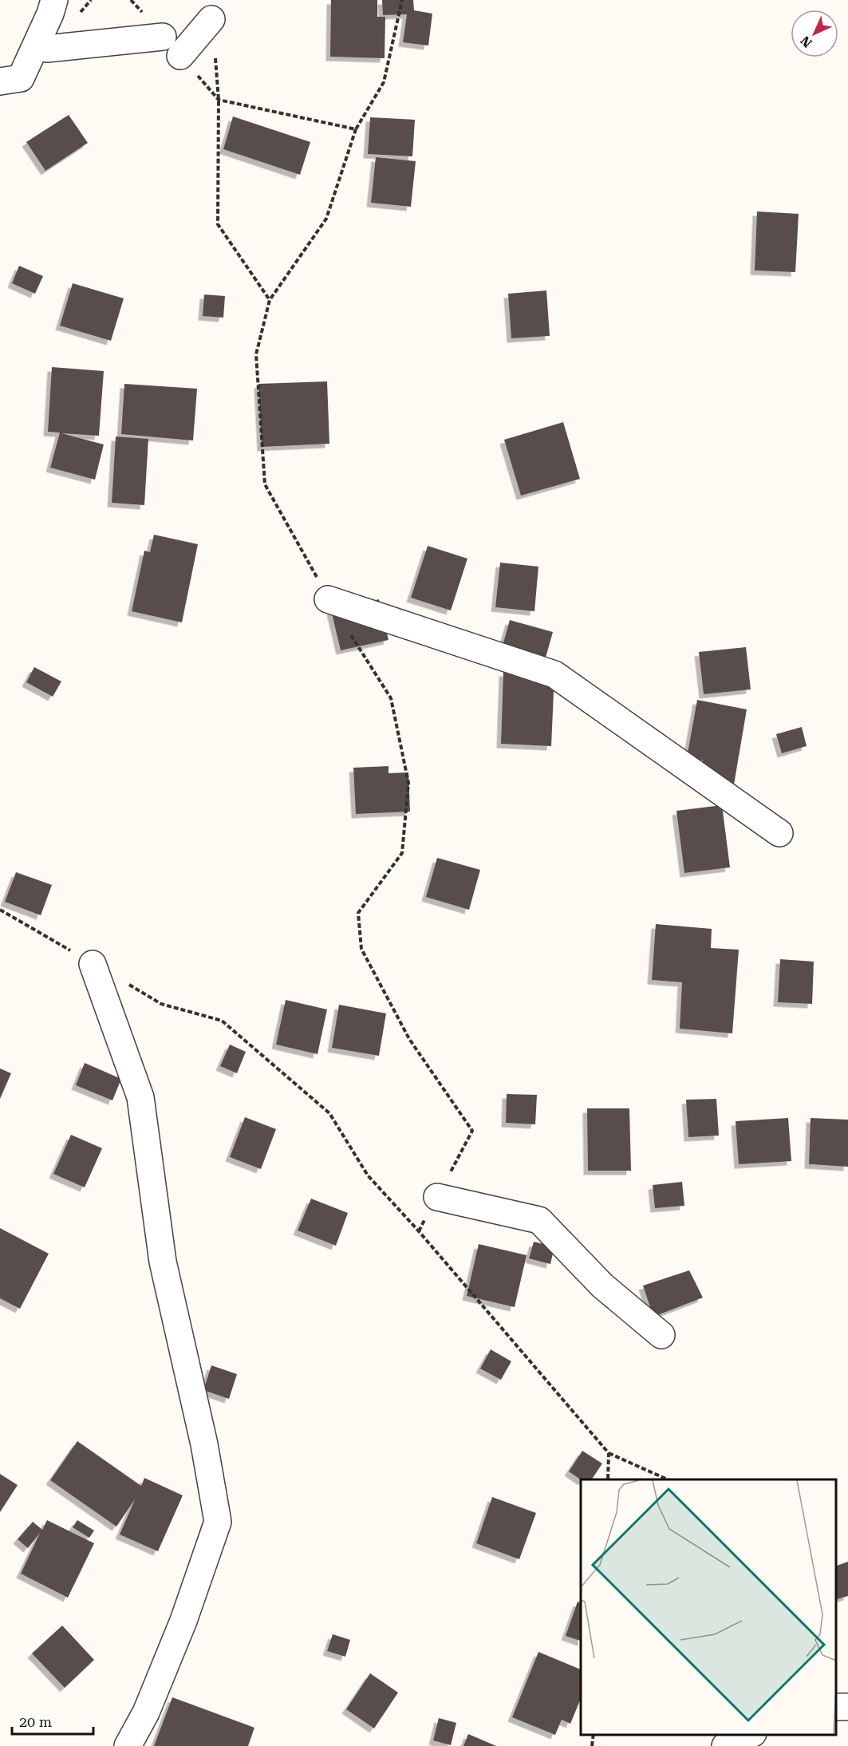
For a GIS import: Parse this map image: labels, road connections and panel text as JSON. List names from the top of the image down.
{
  "scale_bar": "20 m",
  "north": "bottom left"
}
